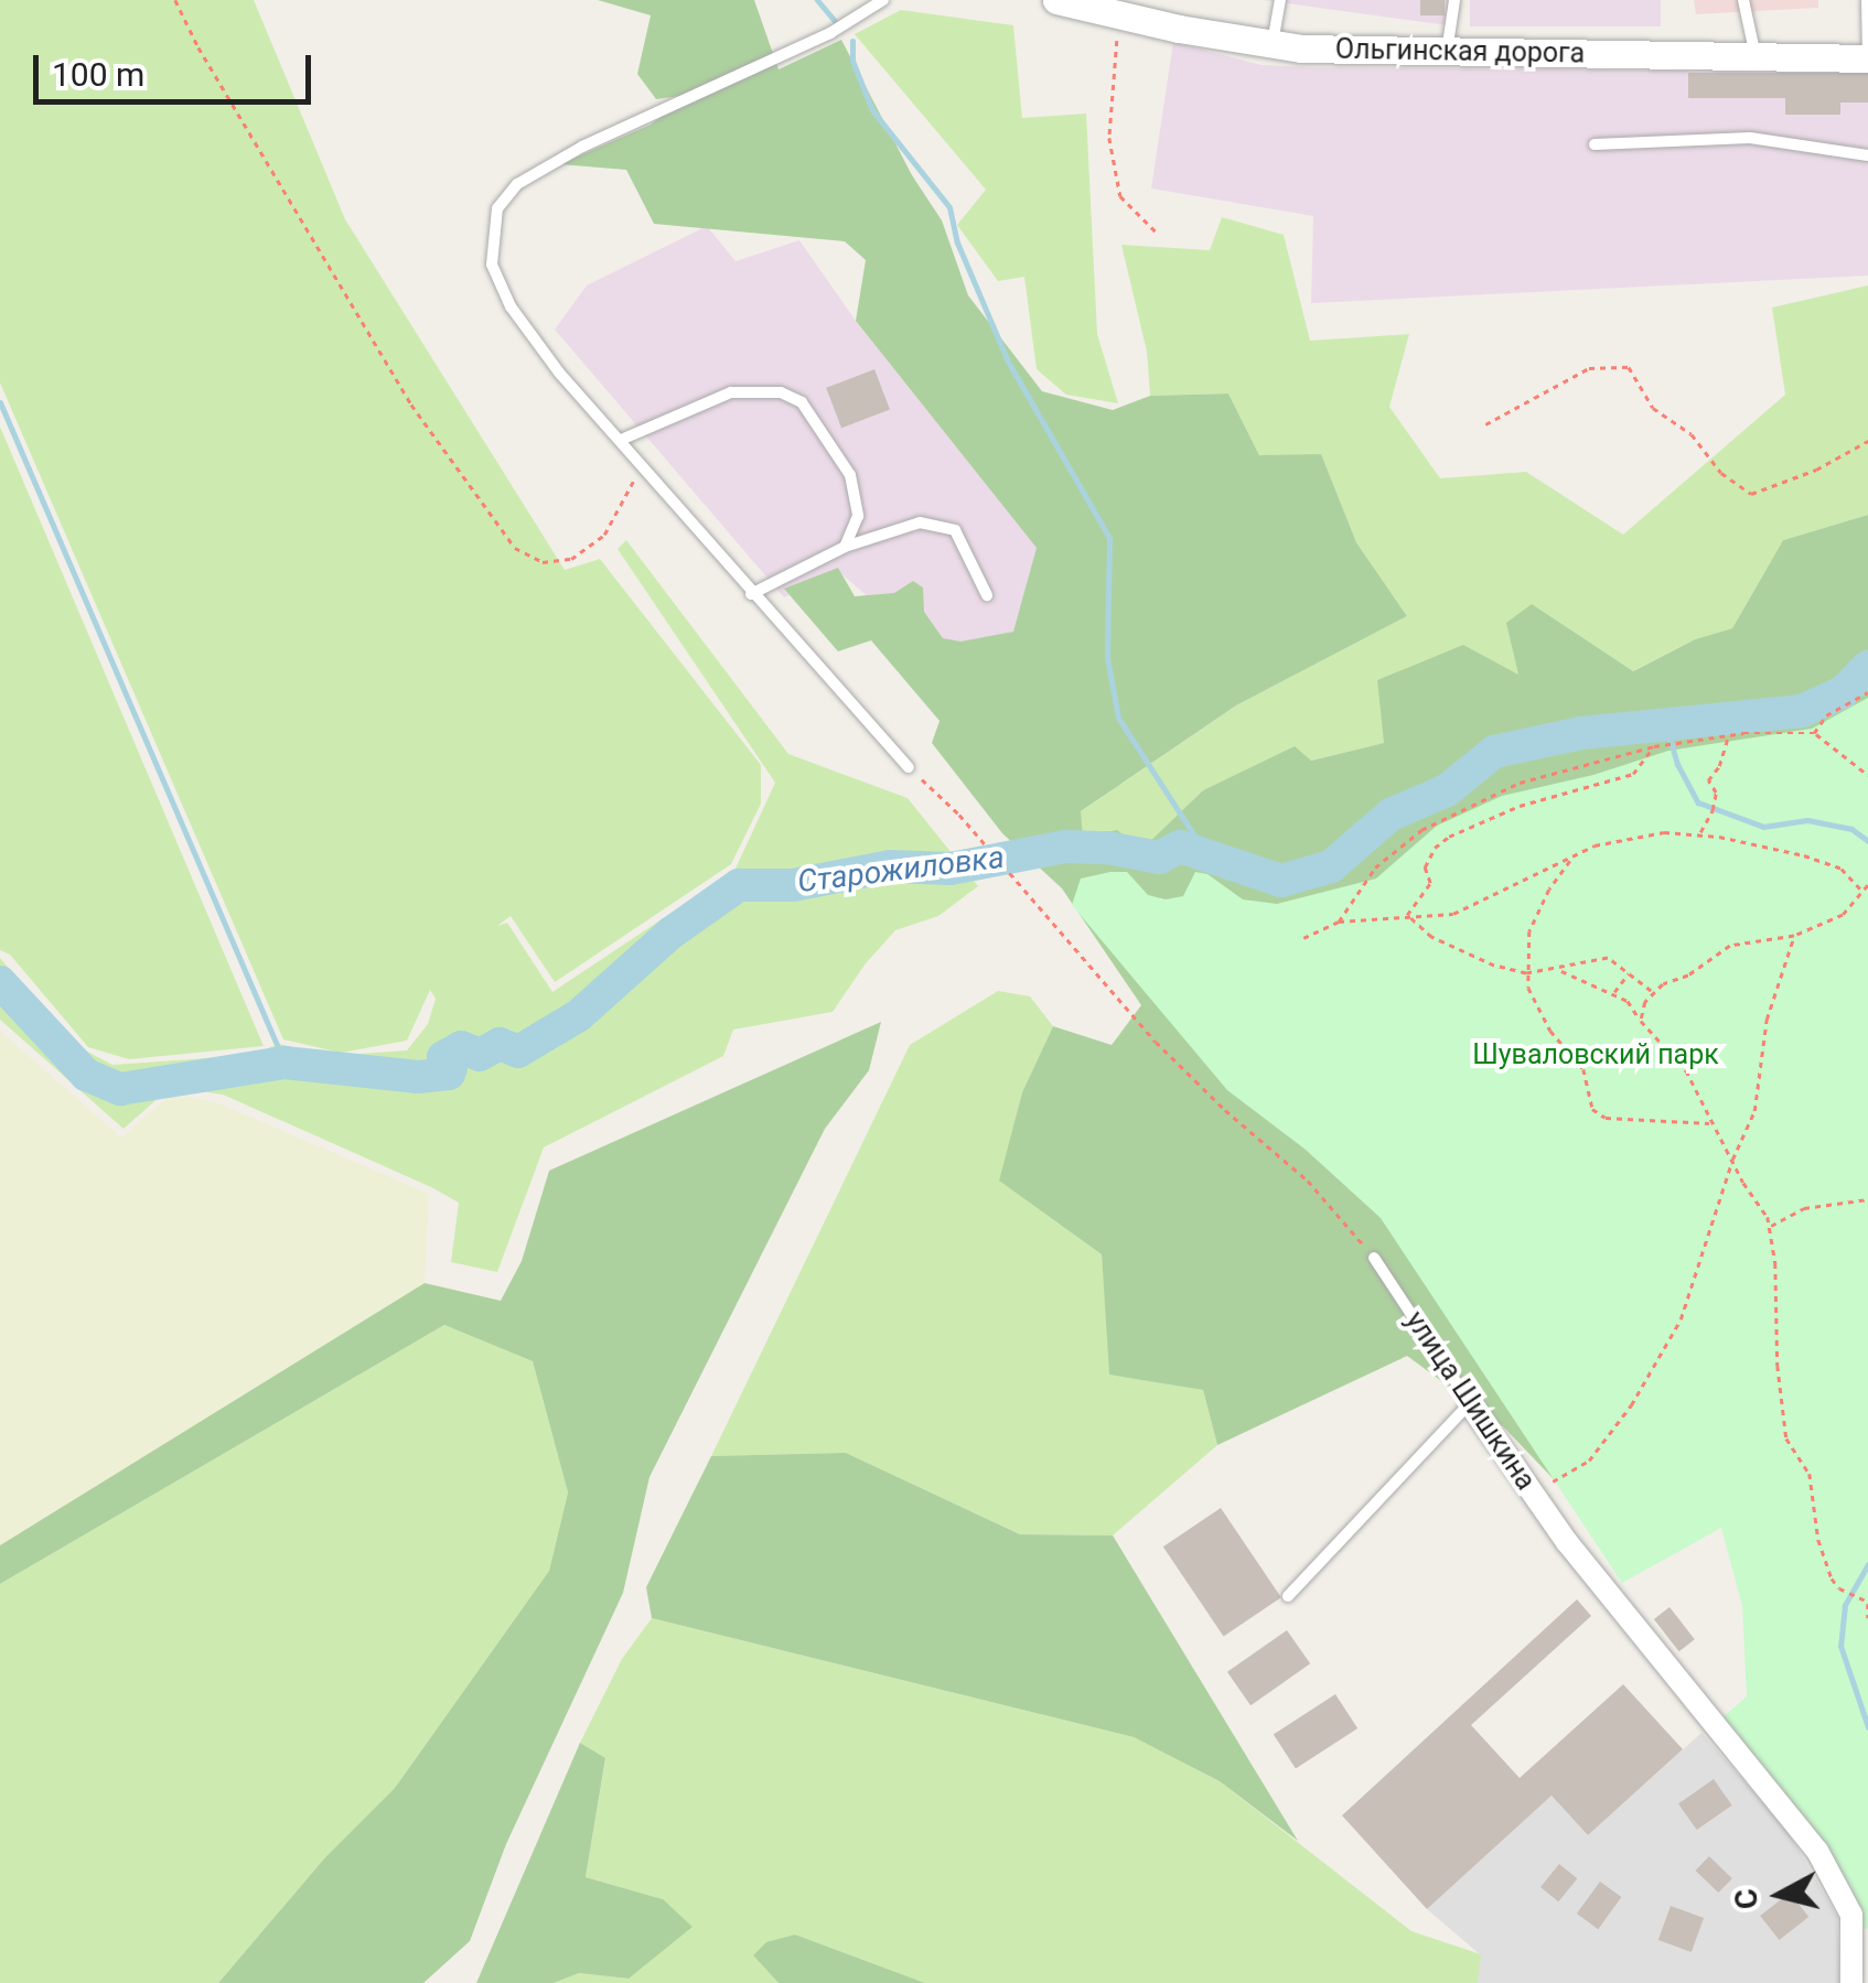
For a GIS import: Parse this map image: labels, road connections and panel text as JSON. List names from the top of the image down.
{
  "streets": {
    "street": ["Ольгинская дорога", "улица Шишкина"]
  },
  "water": ["Старожиловка"],
  "parks": ["Шуваловский парк"],
  "scale_bar": "100 m",
  "north": "left"
}
